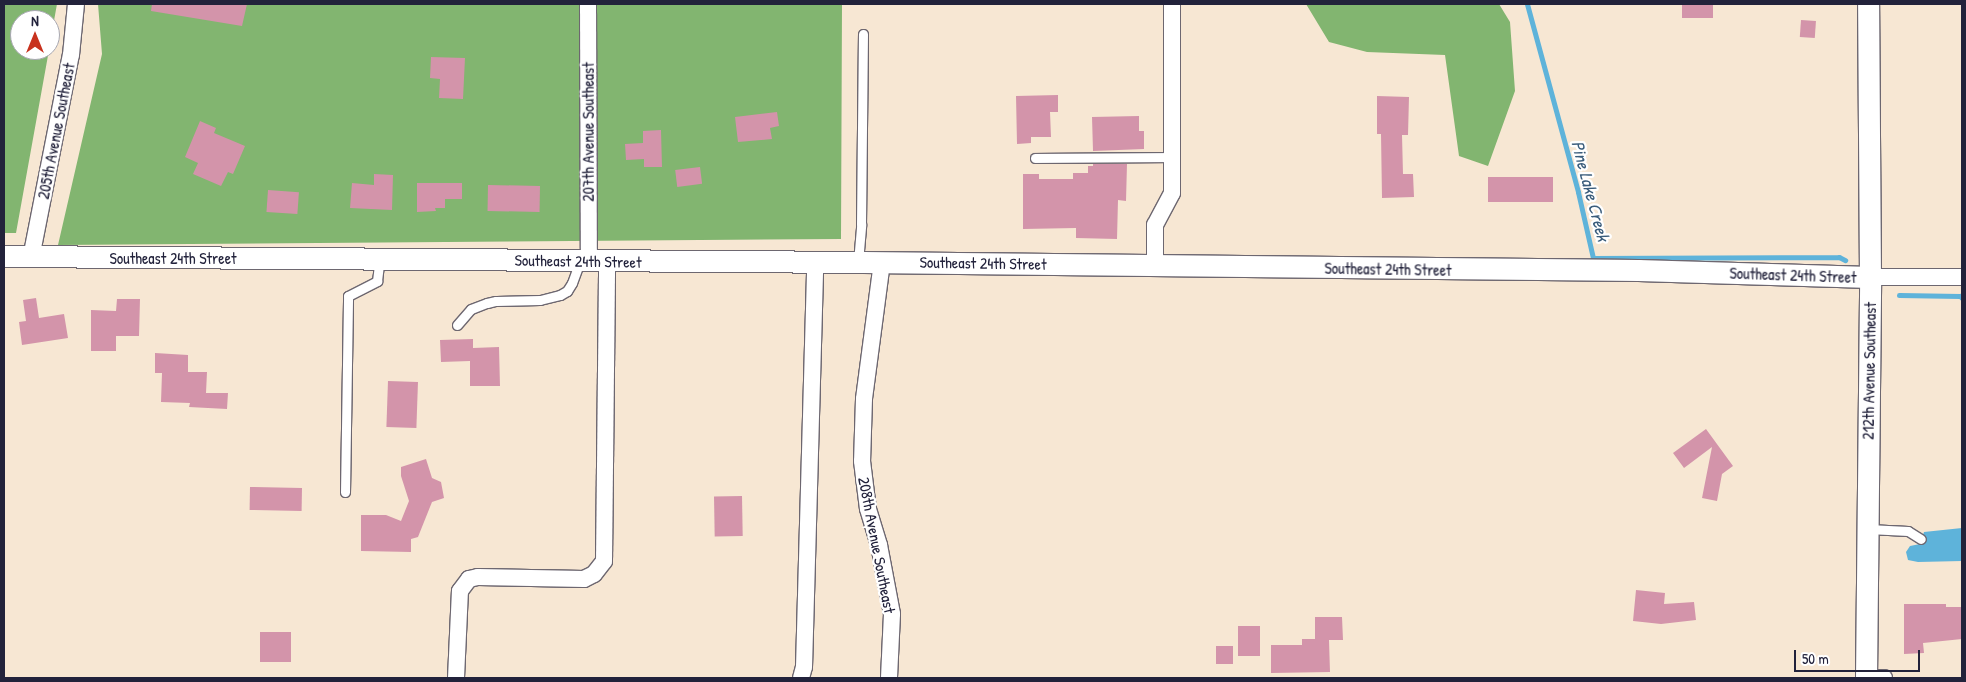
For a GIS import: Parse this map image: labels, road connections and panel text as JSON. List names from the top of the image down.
{
  "streets": {
    "street": [
      "205th Avenue Southeast",
      "207th Avenue Southeast",
      "Southeast 24th Street",
      "212th Avenue Southeast",
      "208th Avenue Southeast"
    ]
  },
  "crossings": [
    ["205th Avenue Southeast", "Southeast 24th Street"],
    ["207th Avenue Southeast", "Southeast 24th Street"],
    ["Southeast 24th Street", "212th Avenue Southeast"],
    ["Southeast 24th Street", "208th Avenue Southeast"]
  ],
  "water": ["Pine Lake Creek"],
  "scale_bar": "50 m",
  "north": "top"
}
